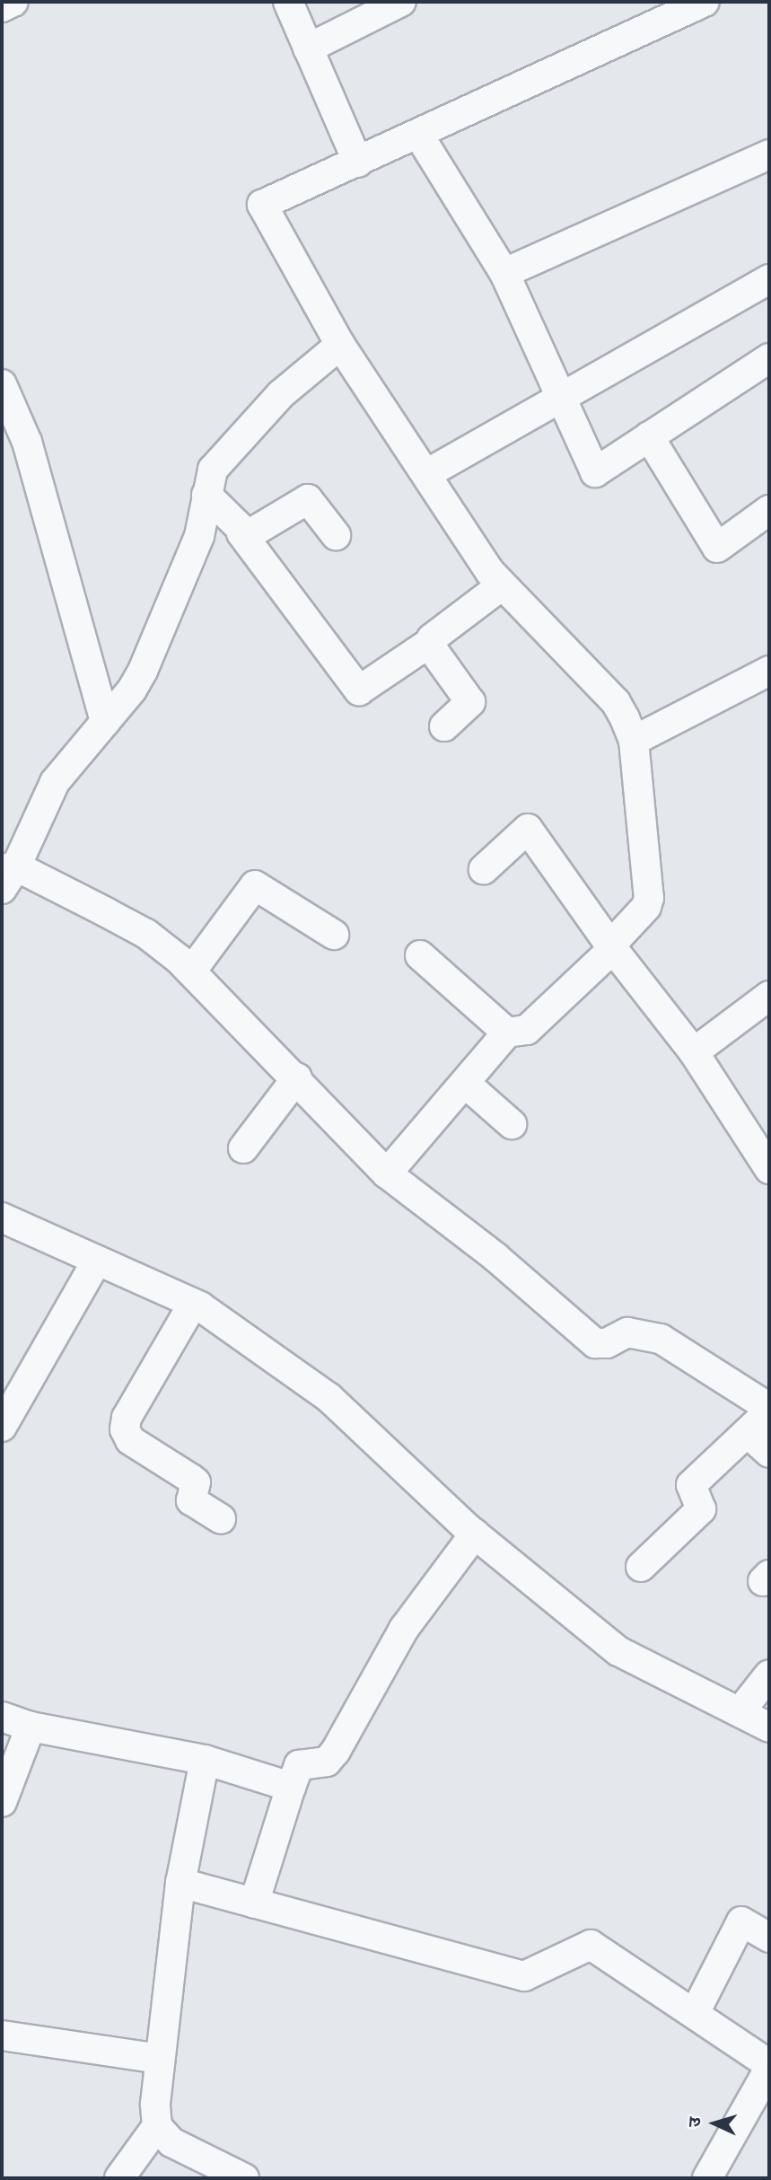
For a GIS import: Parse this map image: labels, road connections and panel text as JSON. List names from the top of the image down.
{
  "north": "left"
}
